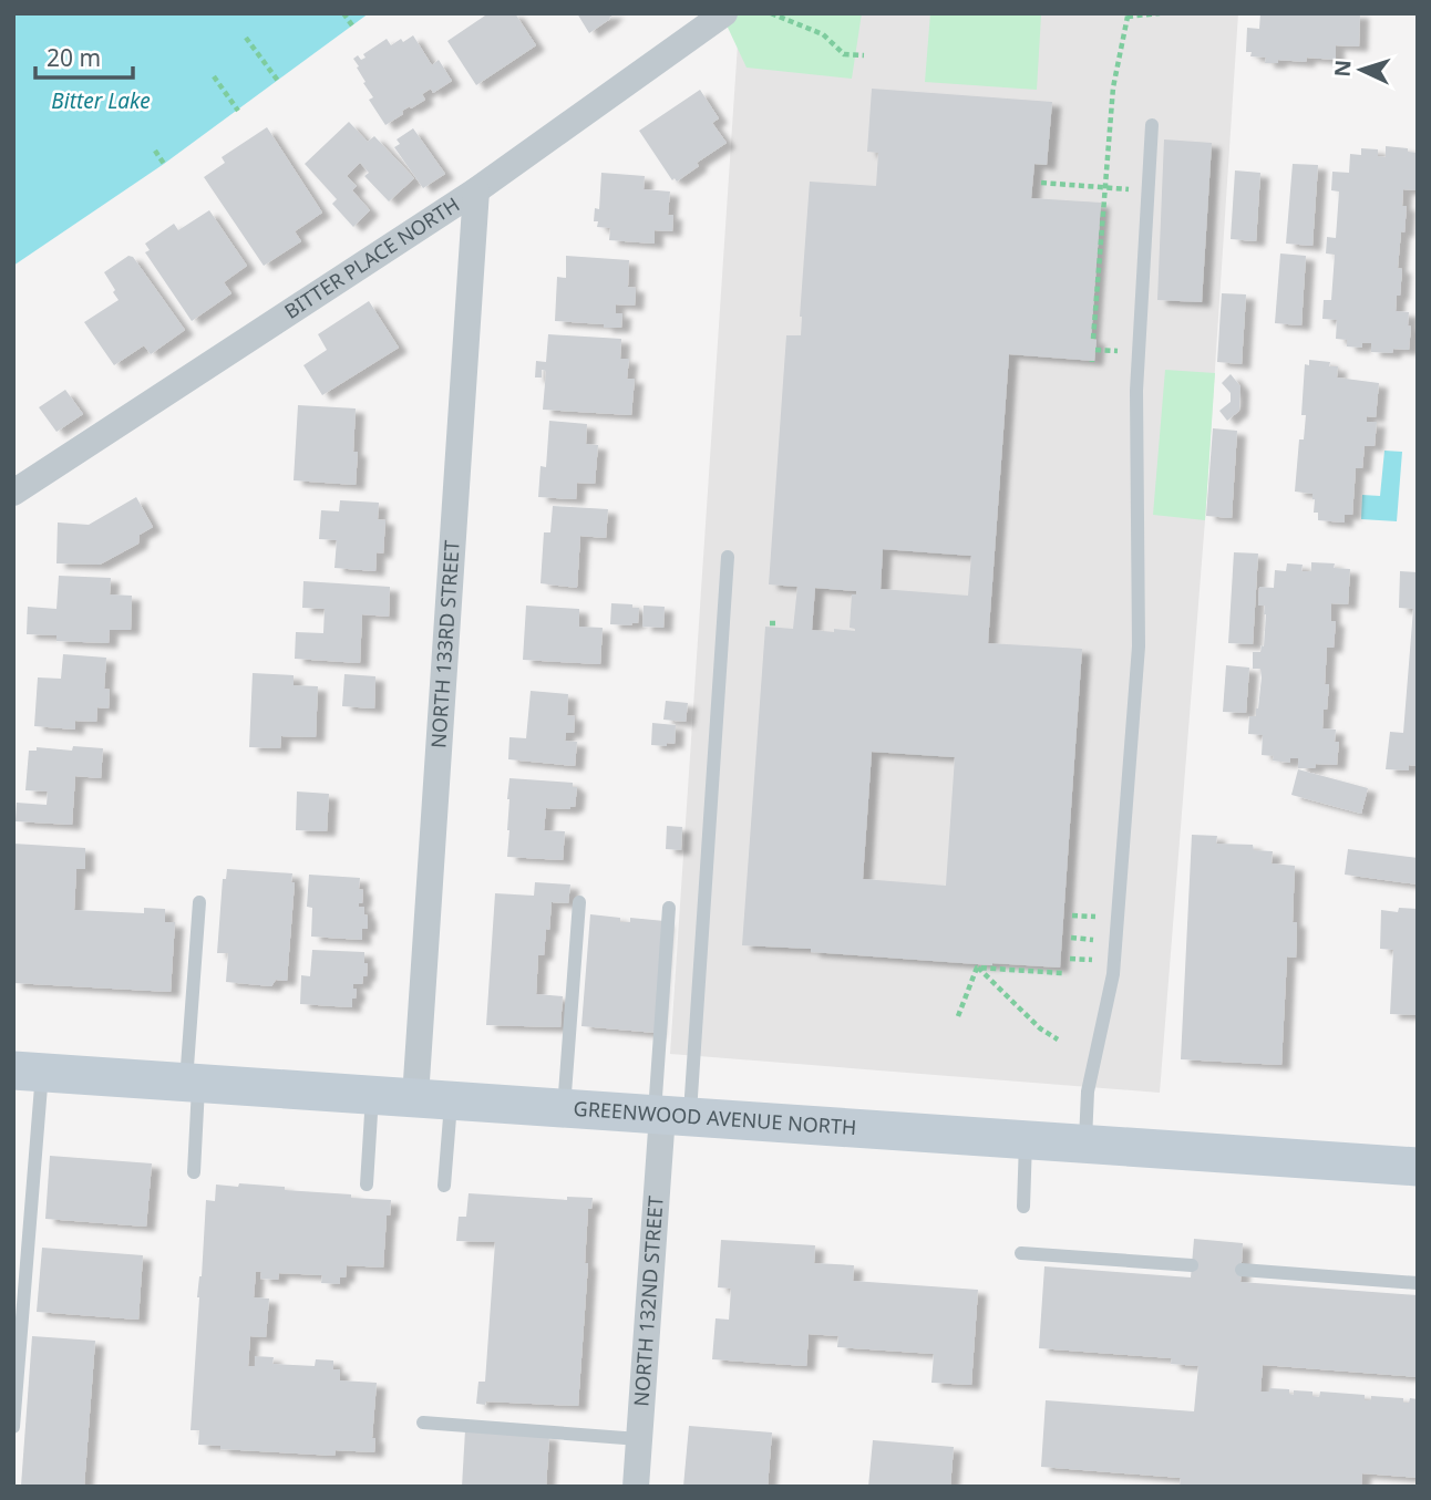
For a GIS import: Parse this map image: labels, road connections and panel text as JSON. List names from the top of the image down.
{
  "streets": {
    "main road": ["GREENWOOD AVENUE NORTH"],
    "street": ["BITTER PLACE NORTH", "NORTH 133RD STREET", "NORTH 132ND STREET"]
  },
  "crossings": [
    ["BITTER PLACE NORTH", "NORTH 133RD STREET"],
    ["NORTH 133RD STREET", "GREENWOOD AVENUE NORTH"],
    ["GREENWOOD AVENUE NORTH", "NORTH 132ND STREET"]
  ],
  "water": ["Bitter Lake"],
  "scale_bar": "20 m",
  "north": "left"
}
